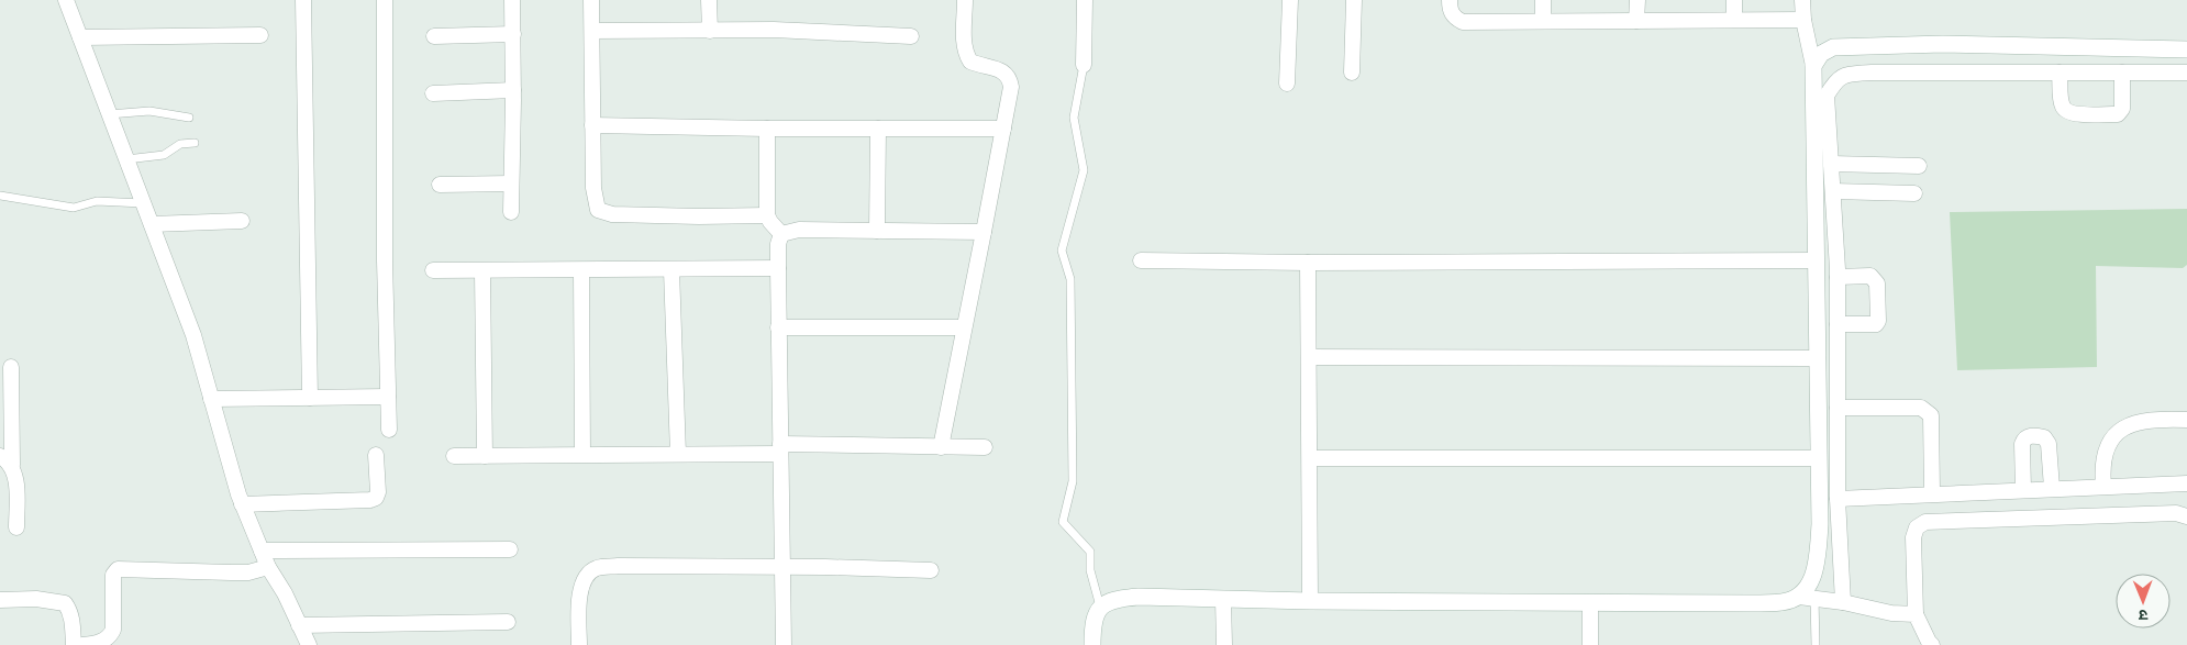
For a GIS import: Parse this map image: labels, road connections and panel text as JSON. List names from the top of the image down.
{
  "north": "bottom"
}
